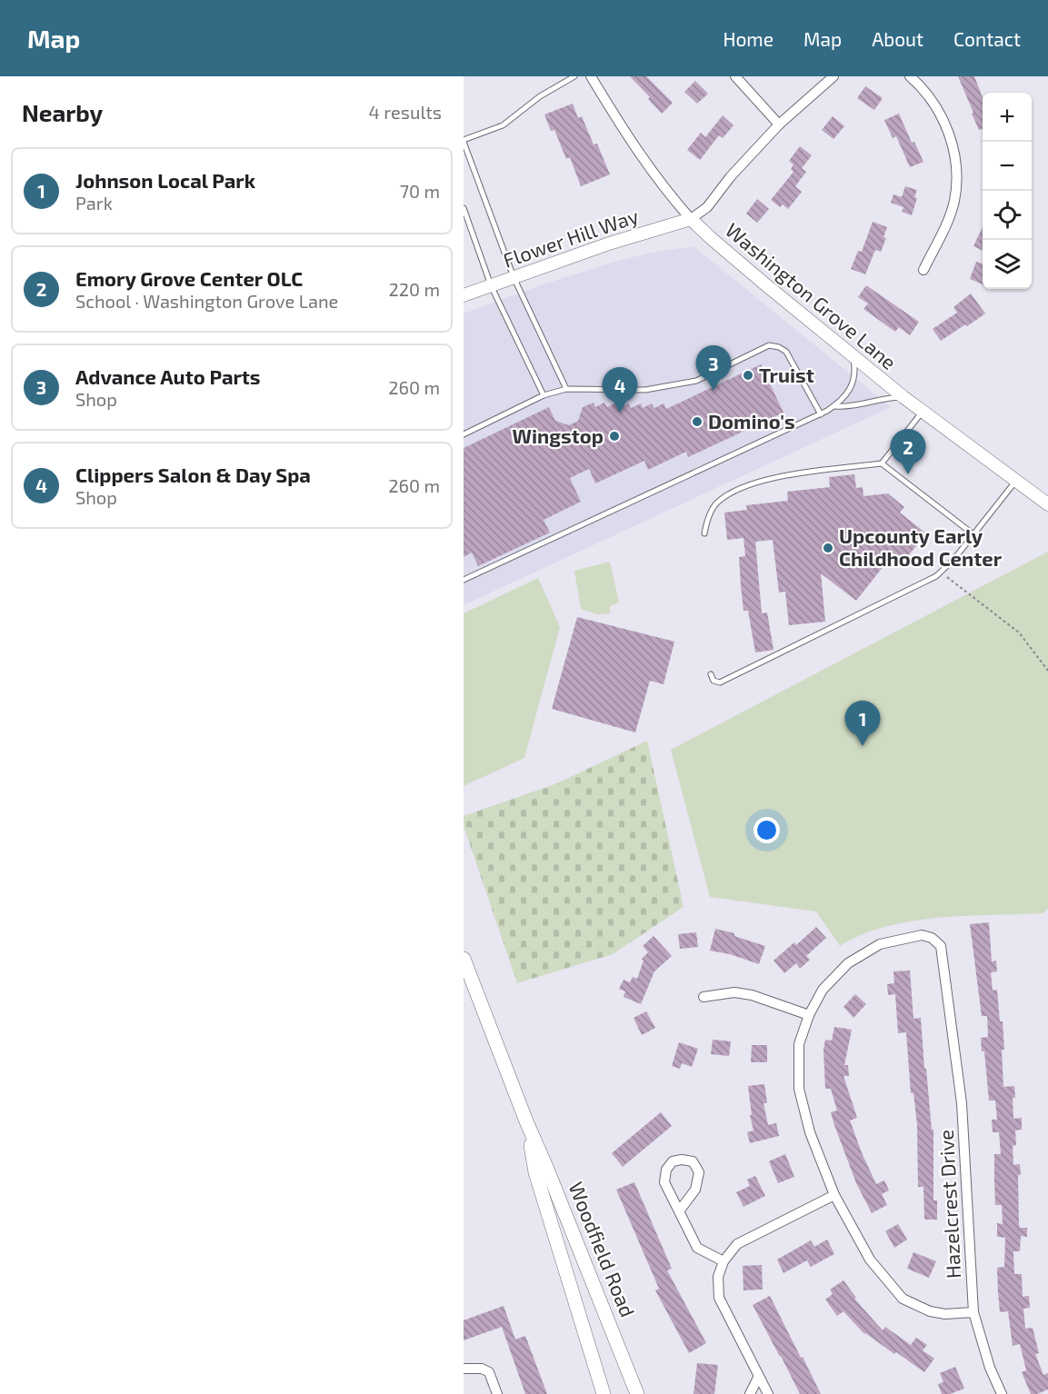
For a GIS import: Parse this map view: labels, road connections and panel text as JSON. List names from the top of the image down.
{
  "streets": {
    "main road": ["Woodfield Road"],
    "street": ["Flower Hill Way", "Washington Grove Lane", "Hazelcrest Drive"]
  },
  "crossings": [
    ["Flower Hill Way", "Washington Grove Lane"]
  ],
  "places": [
    "Truist",
    "Domino's",
    "Wingstop",
    "Upcounty Early Childhood Center"
  ],
  "page": {
    "header": "Map",
    "nav": [
      "Home",
      "Map",
      "About",
      "Contact"
    ],
    "heading": ["Nearby", "4 results"],
    "map_buttons": ["+", "−"],
    "list": [
      {
        "mark": "1",
        "name": "Johnson Local Park",
        "note": "Park",
        "value": "70 m"
      },
      {
        "mark": "2",
        "name": "Emory Grove Center OLC",
        "note": "School · Washington Grove Lane",
        "value": "220 m"
      },
      {
        "mark": "3",
        "name": "Advance Auto Parts",
        "note": "Shop",
        "value": "260 m"
      },
      {
        "mark": "4",
        "name": "Clippers Salon & Day Spa",
        "note": "Shop",
        "value": "260 m"
      }
    ],
    "pins": [
      "3",
      "4",
      "2",
      "1"
    ]
  }
}
